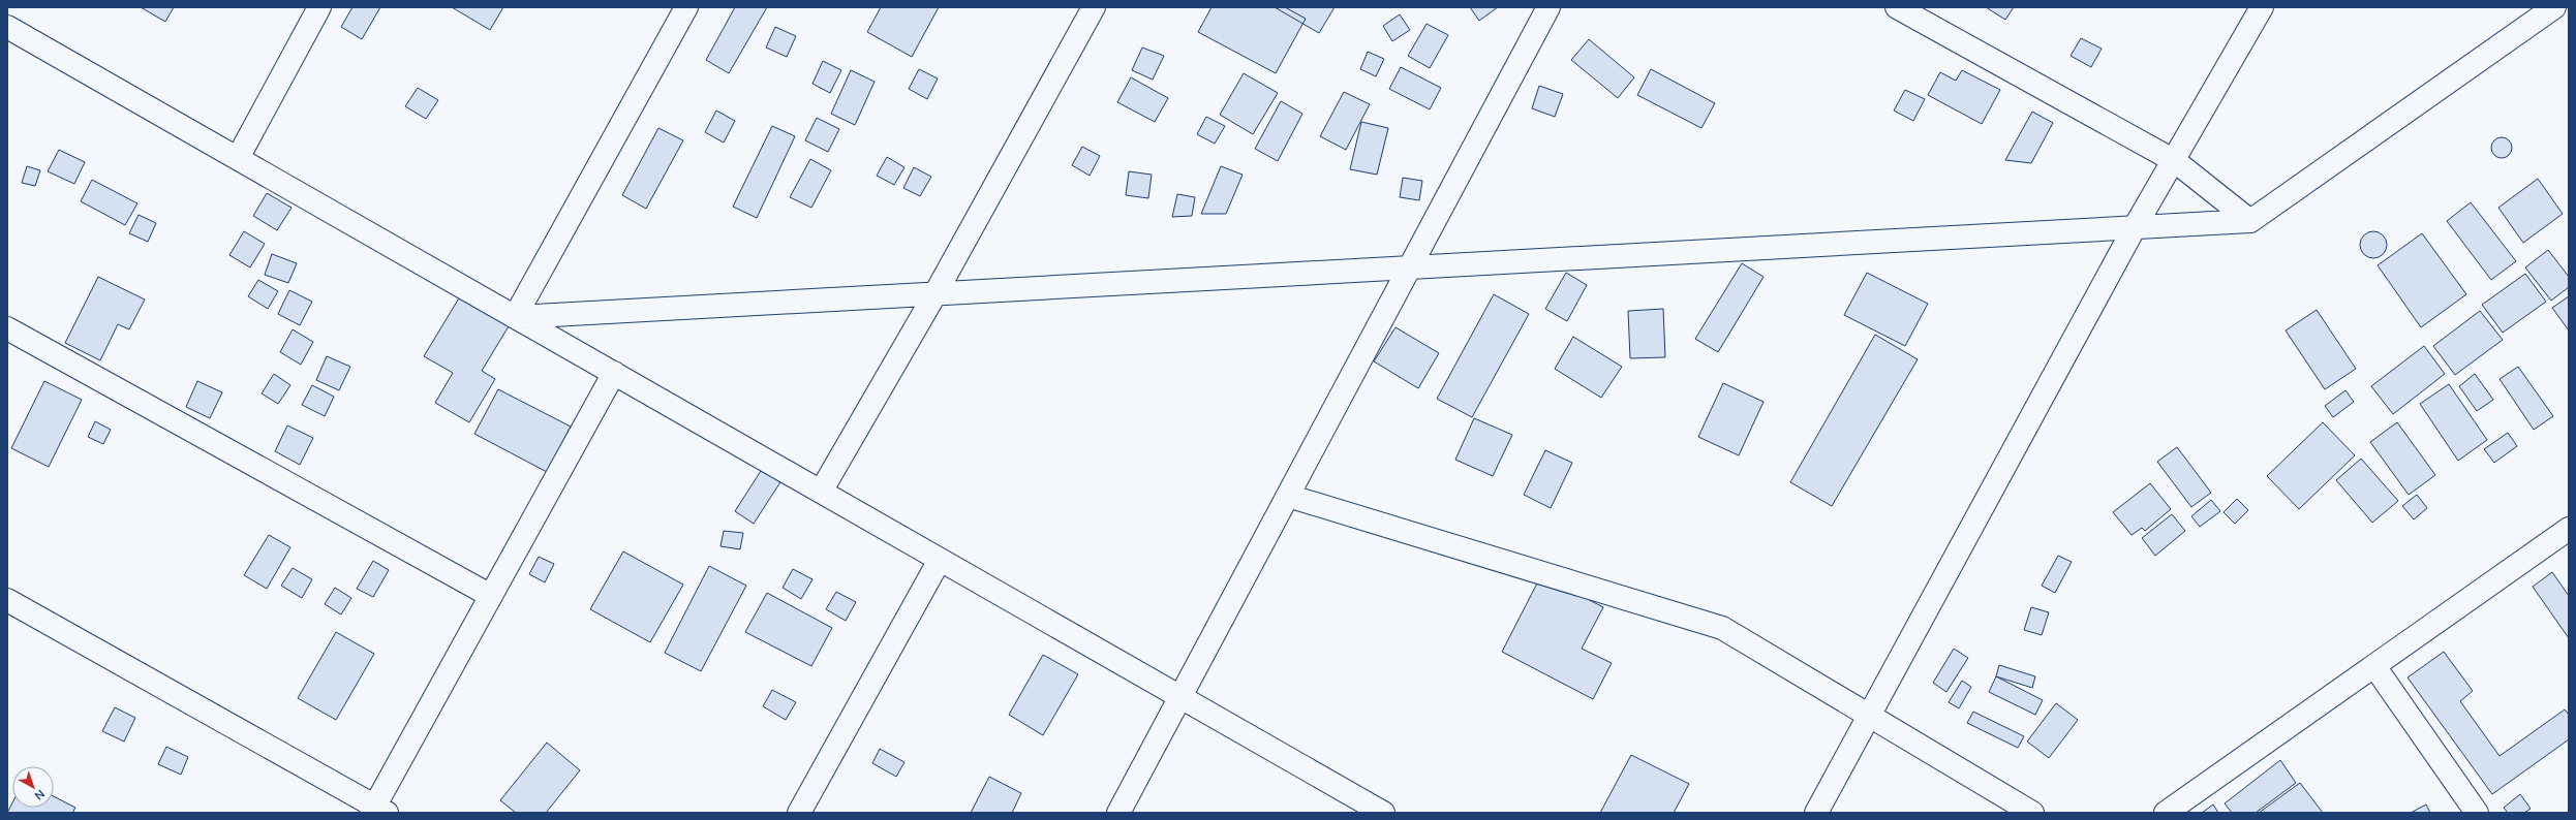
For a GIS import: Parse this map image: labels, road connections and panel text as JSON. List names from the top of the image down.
{
  "north": "bottom right"
}
